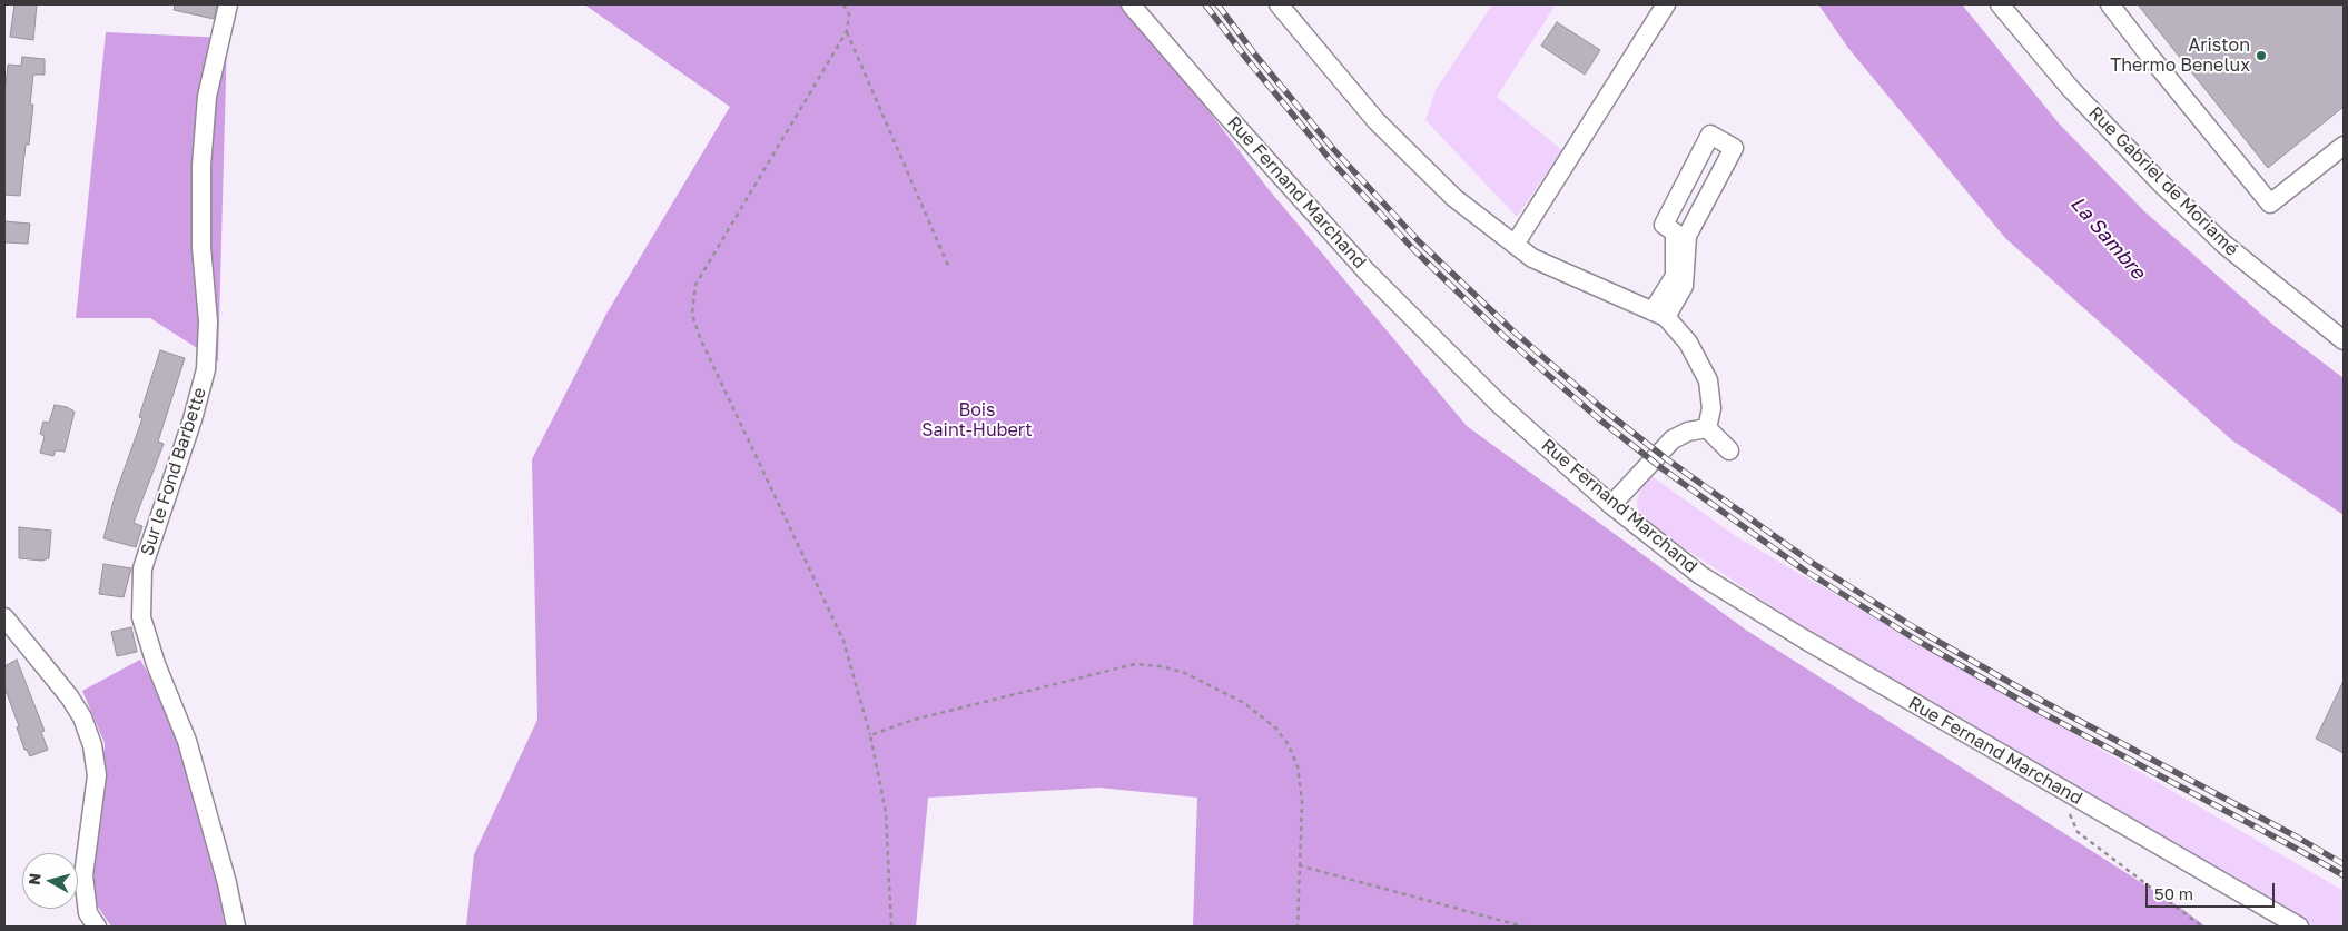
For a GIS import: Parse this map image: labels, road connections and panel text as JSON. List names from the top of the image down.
{
  "streets": {
    "street": ["Rue Gabriel de Moriamé", "Rue Fernand Marchand", "Sur le Fond Barbette"]
  },
  "water": ["La Sambre"],
  "parks": ["Bois Saint-Hubert"],
  "places": ["Ariston Thermo Benelux"],
  "scale_bar": "50 m",
  "north": "left"
}
